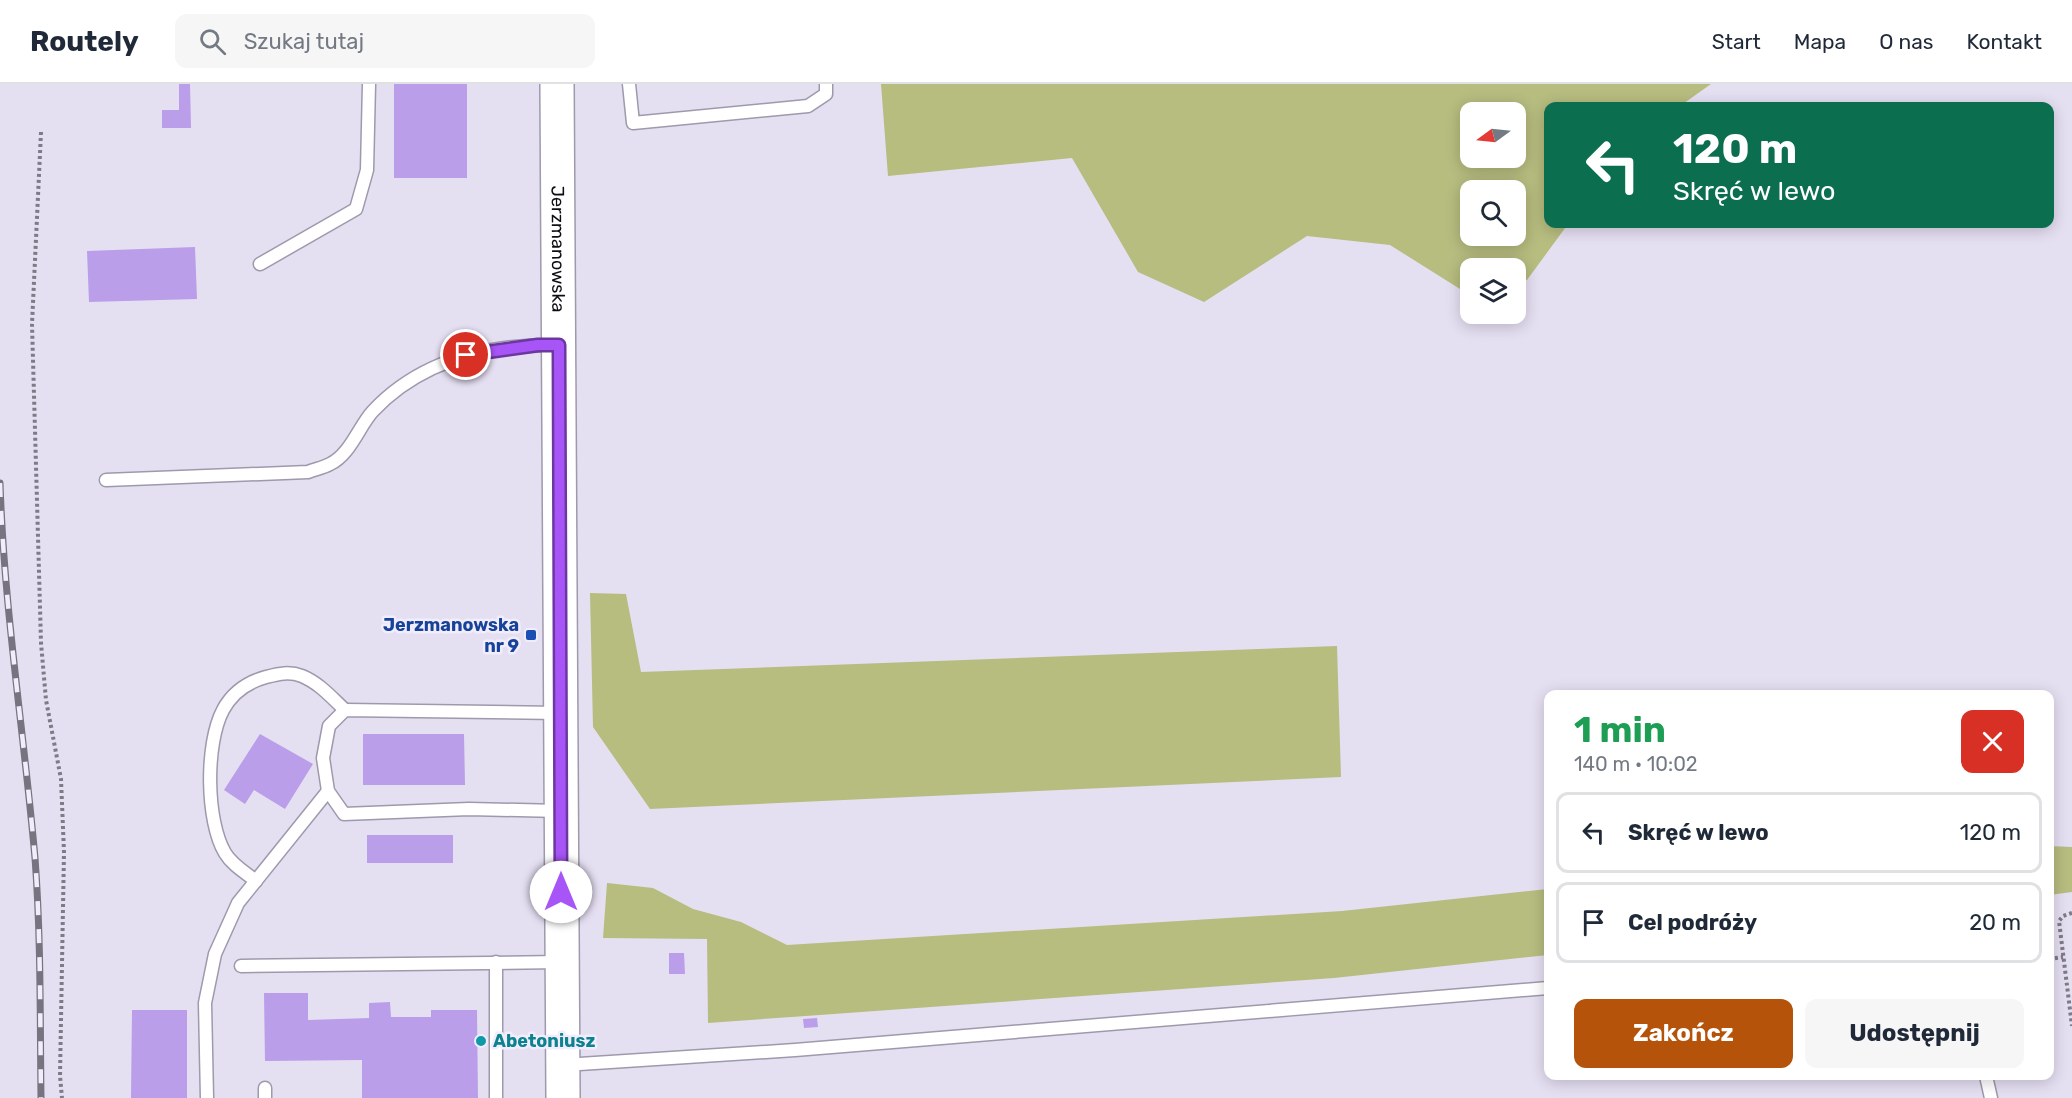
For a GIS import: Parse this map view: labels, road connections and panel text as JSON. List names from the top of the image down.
{
  "streets": {
    "street": ["Jerzmanowska"]
  },
  "places": {
    "transit": ["Jerzmanowska nr 9"],
    "other": ["Abetoniusz"]
  },
  "north": "left",
  "page": {
    "header": "Routely",
    "search": "Szukaj tutaj",
    "nav": [
      "Start",
      "Mapa",
      "O nas",
      "Kontakt"
    ],
    "turn": ["120 m", "Skręć w lewo"],
    "heading": ["1 min", "140 m · 10:02"],
    "list": [
      {
        "name": "Skręć w lewo",
        "value": "120 m"
      },
      {
        "name": "Cel podróży",
        "value": "20 m"
      }
    ],
    "buttons": ["Zakończ", "Udostępnij"]
  }
}
